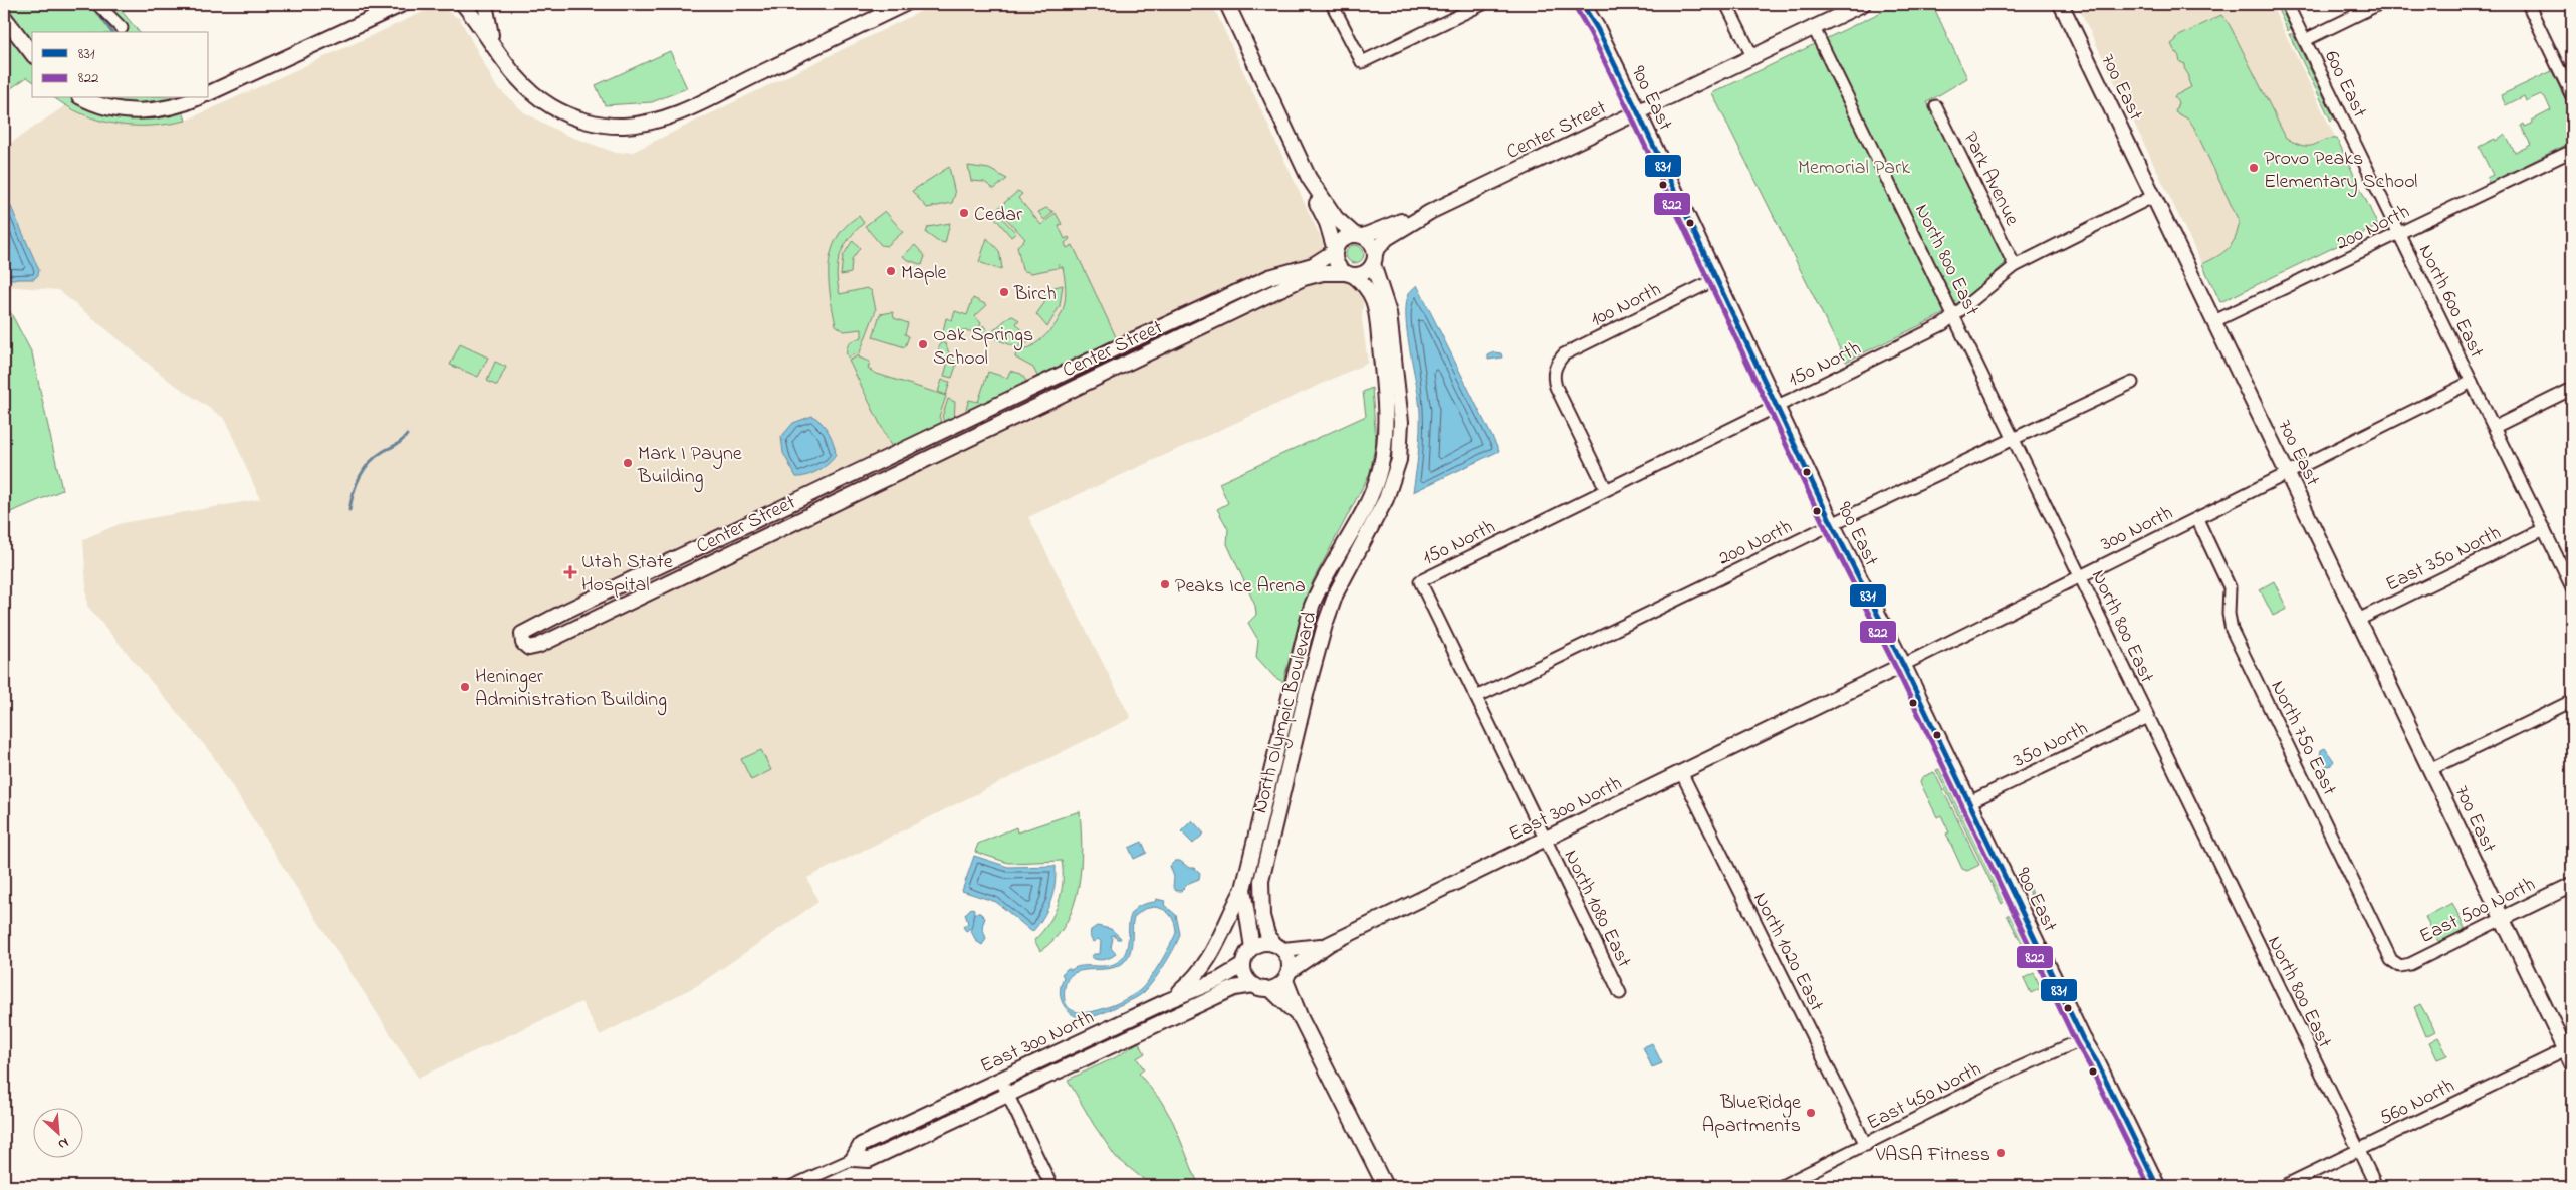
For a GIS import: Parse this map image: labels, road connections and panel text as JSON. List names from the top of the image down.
{
  "streets": {
    "main road": ["900 East"],
    "street": [
      "600 East",
      "700 East",
      "Center Street",
      "Park Avenue",
      "200 North",
      "North 800 East",
      "North 600 East",
      "100 North",
      "150 North",
      "300 North",
      "East 350 North",
      "North Olympic Boulevard",
      "North 750 East",
      "350 North",
      "East 300 North",
      "North 1080 East",
      "East 500 North",
      "North 1020 East",
      "East 450 North",
      "560 North"
    ]
  },
  "crossings": [
    ["600 East", "200 North"],
    ["600 East", "North 600 East"],
    ["700 East", "200 North"],
    ["700 East", "150 North"],
    ["700 East", "300 North"],
    ["700 East", "East 350 North"],
    ["700 East", "East 500 North"],
    ["700 East", "560 North"],
    ["900 East", "Center Street"],
    ["900 East", "200 North"],
    ["900 East", "100 North"],
    ["900 East", "150 North"],
    ["900 East", "300 North"],
    ["900 East", "350 North"],
    ["900 East", "East 450 North"],
    ["Center Street", "North 800 East"],
    ["Center Street", "North Olympic Boulevard"],
    ["Park Avenue", "150 North"],
    ["200 North", "North 800 East"],
    ["200 North", "North 600 East"],
    ["200 North", "150 North"],
    ["200 North", "North 1080 East"],
    ["North 800 East", "150 North"],
    ["North 800 East", "300 North"],
    ["North 800 East", "350 North"],
    ["North 800 East", "560 North"],
    ["North 600 East", "300 North"],
    ["100 North", "150 North"],
    ["150 North", "North 1080 East"],
    ["300 North", "North 750 East"],
    ["300 North", "East 300 North"],
    ["North Olympic Boulevard", "East 300 North"],
    ["North 750 East", "East 500 North"],
    ["East 300 North", "North 1080 East"],
    ["East 300 North", "North 1020 East"],
    ["North 1020 East", "East 450 North"]
  ],
  "parks": ["Memorial Park"],
  "places": {
    "other": [
      "Provo Peaks Elementary School",
      "Cedar",
      "Maple",
      "Birch",
      "Oak Springs School",
      "Mark I Payne Building",
      "Peaks Ice Arena",
      "Heninger Administration Building",
      "BlueRidge Apartments",
      "VASA Fitness"
    ],
    "health": ["Utah State Hospital"]
  },
  "lines": ["transit line 831", "transit line 822"],
  "legend": ["831", "822"],
  "north": "bottom right"
}
